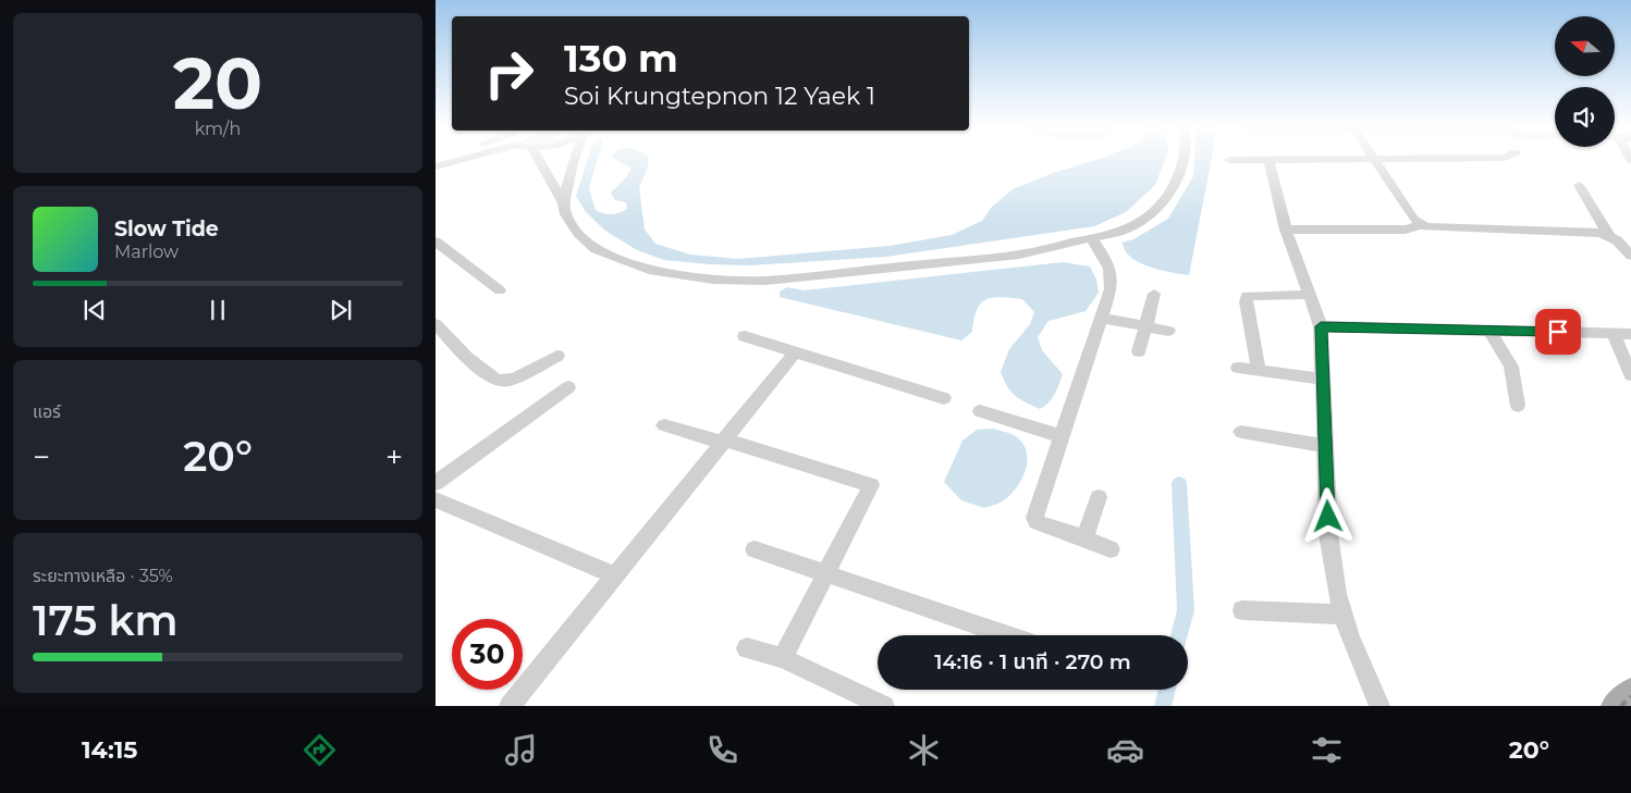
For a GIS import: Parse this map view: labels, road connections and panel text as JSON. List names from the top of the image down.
{
  "north": "left",
  "page": {
    "tile": [
      ["20", "km/h"],
      "แอร์",
      ["ระยะทางเหลือ · 35%", "175 km"]
    ],
    "turn": ["130 m", "Soi Krungtepnon 12 Yaek 1"],
    "song": ["Slow Tide", "Marlow"],
    "heat": ["−", "20°", "+"],
    "limit": "30",
    "trip": "14:16 · 1 นาที · 270 m",
    "tabs": ["14:15", "20°"]
  }
}
